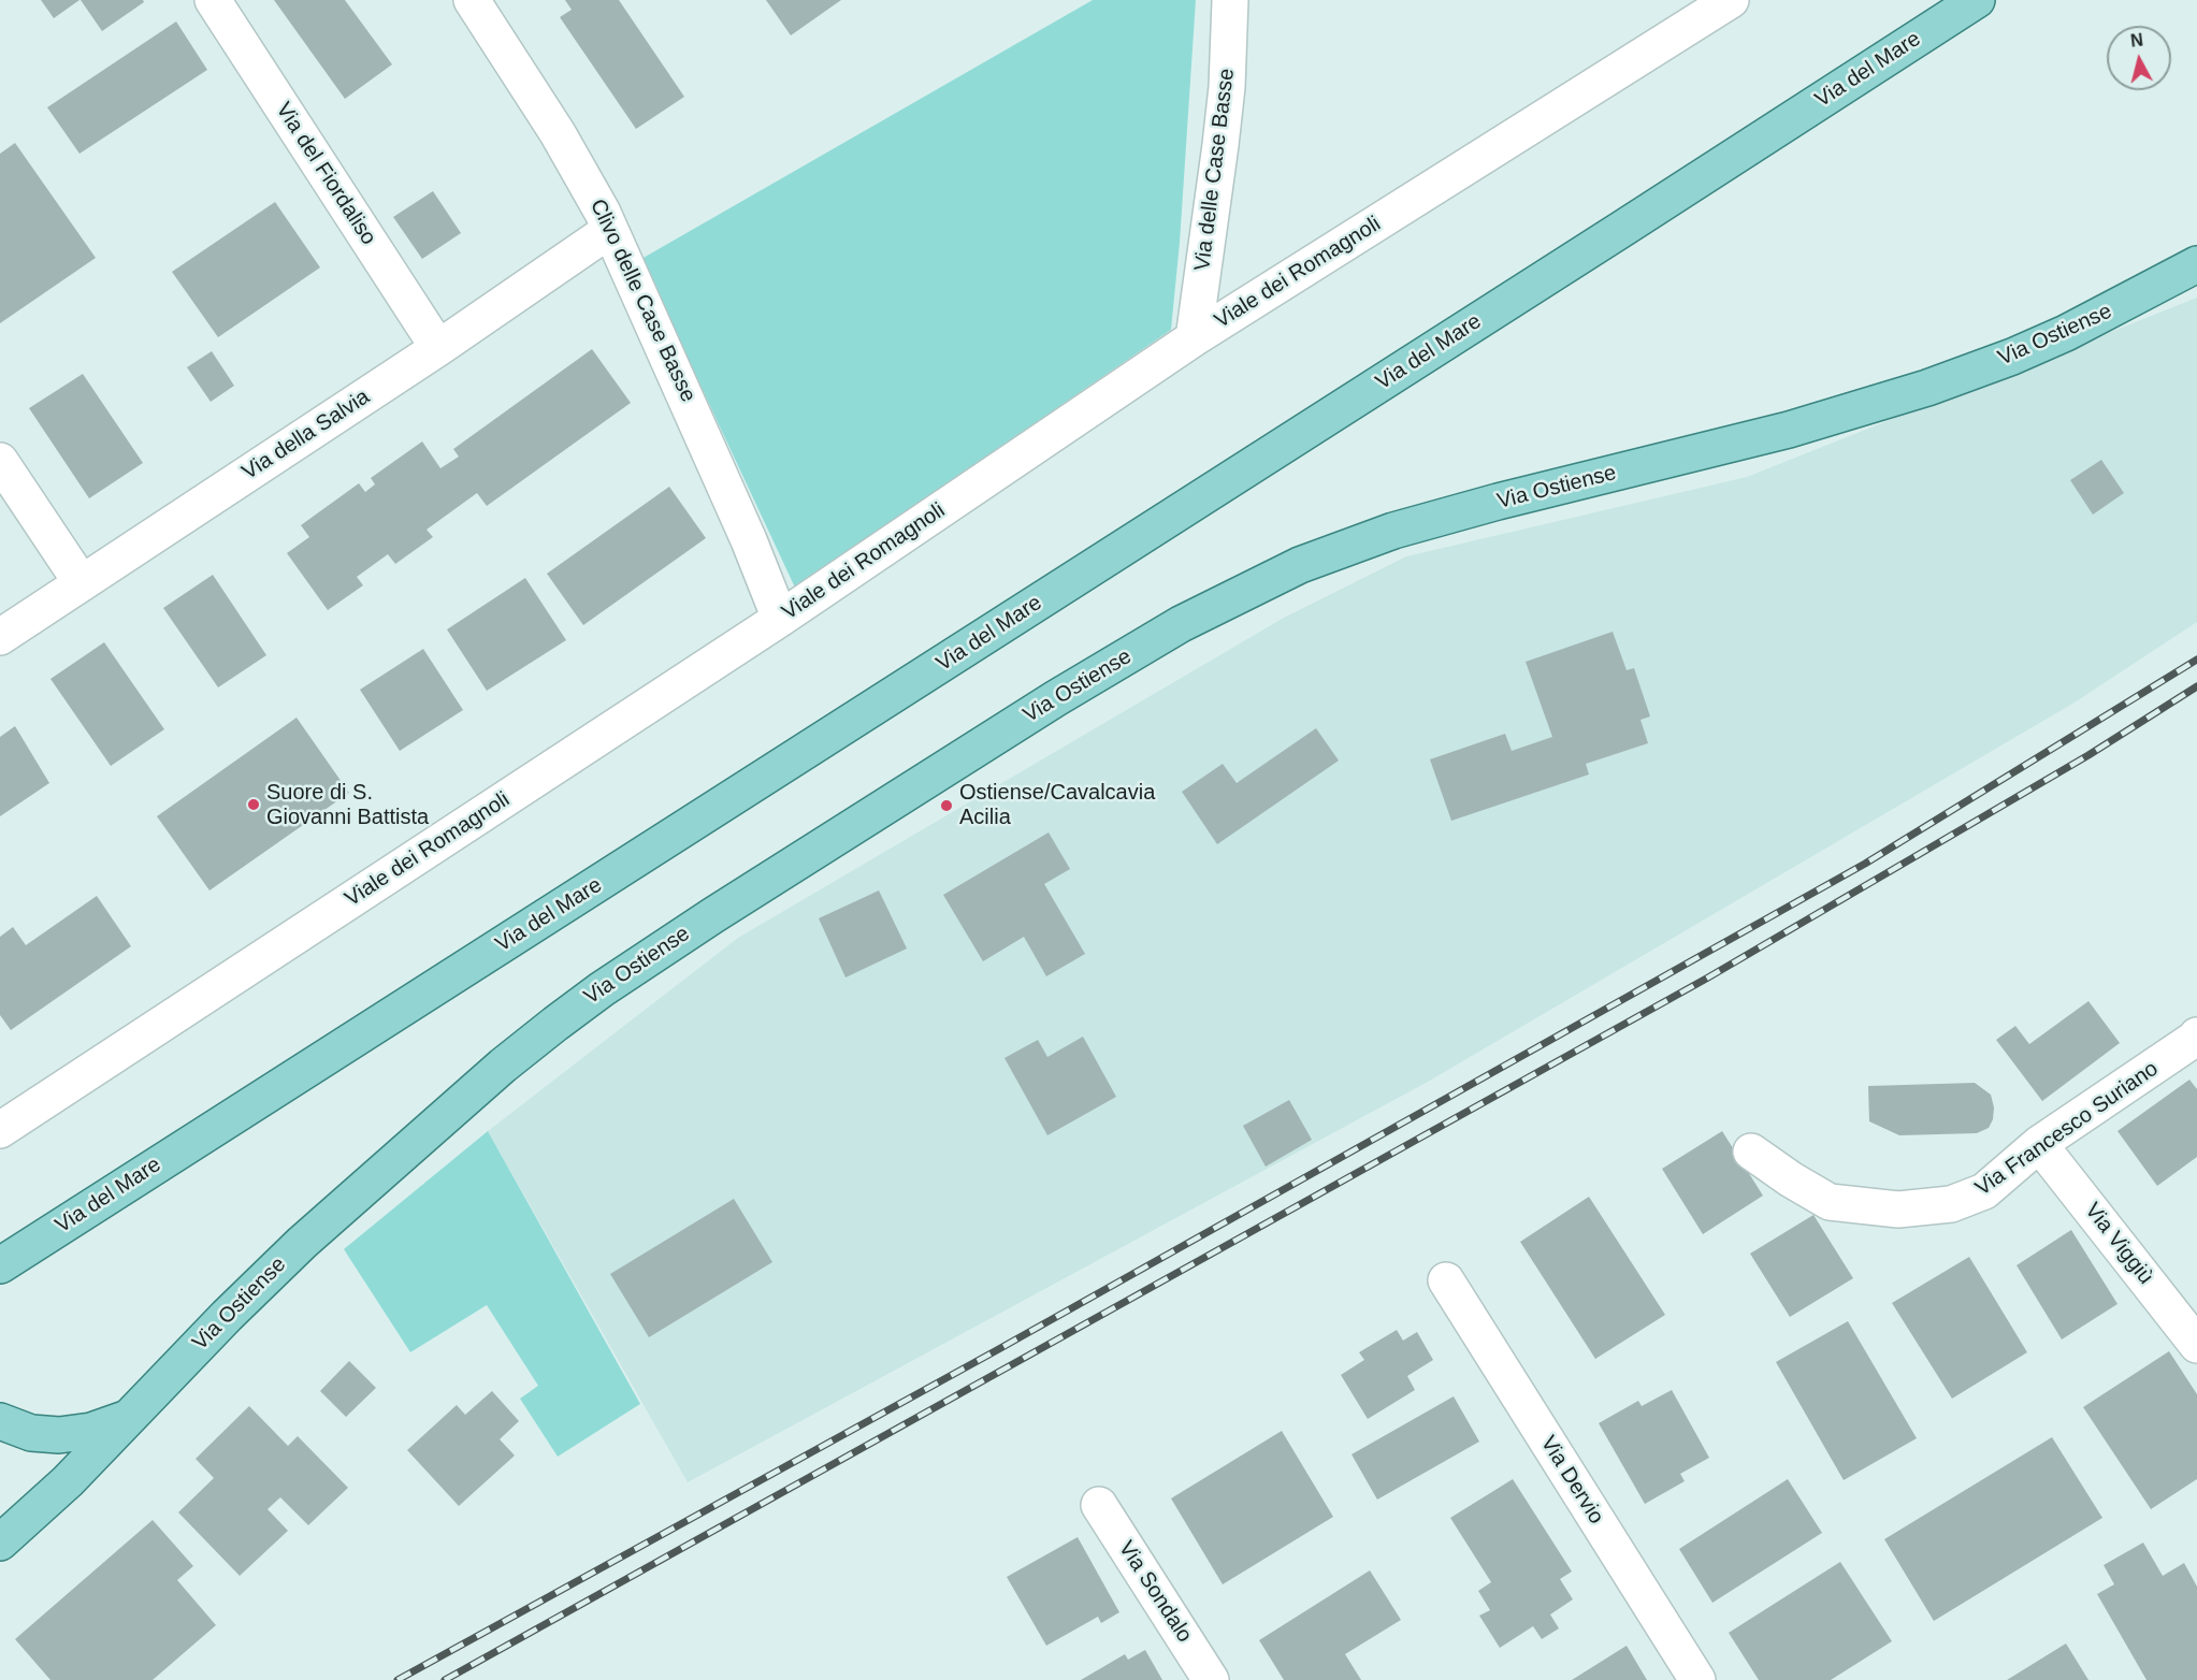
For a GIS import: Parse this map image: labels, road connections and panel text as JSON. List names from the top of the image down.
{
  "streets": {
    "main road": ["Via del Mare", "Via Ostiense"],
    "street": [
      "Via delle Case Basse",
      "Via del Fiordaliso",
      "Viale dei Romagnoli",
      "Clivo delle Case Basse",
      "Via della Salvia",
      "Via Francesco Suriano",
      "Via Viggiù",
      "Via Dervio",
      "Via Sondalo"
    ]
  },
  "crossings": [
    ["Via delle Case Basse", "Viale dei Romagnoli"],
    ["Via del Fiordaliso", "Via della Salvia"],
    ["Viale dei Romagnoli", "Clivo delle Case Basse"],
    ["Clivo delle Case Basse", "Via della Salvia"],
    ["Via Francesco Suriano", "Via Viggiù"]
  ],
  "places": ["Suore di S. Giovanni Battista", "Ostiense/Cavalcavia Acilia"],
  "north": "top"
}
